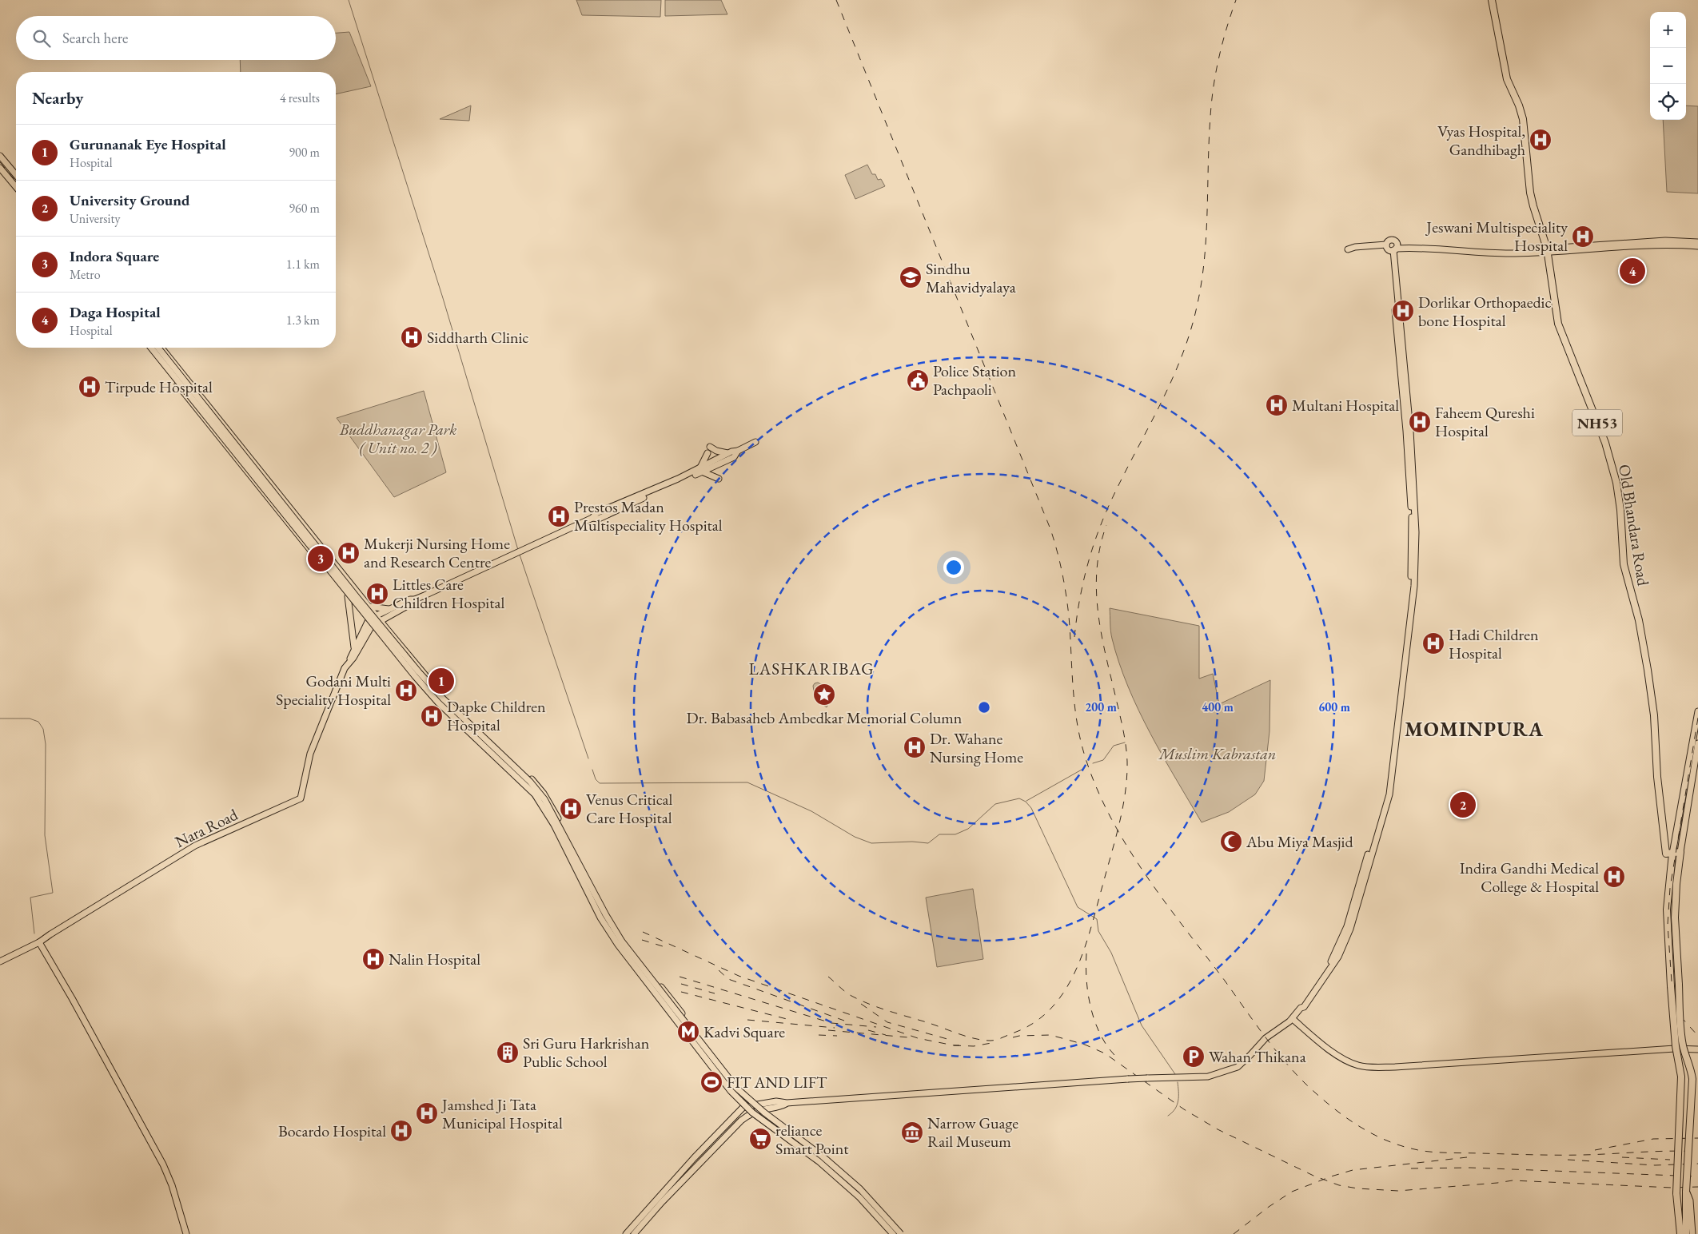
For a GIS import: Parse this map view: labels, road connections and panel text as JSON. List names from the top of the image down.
{
  "streets": {
    "highway": ["NH53", "Old Bhandara Road"],
    "main road": ["Nara Road"]
  },
  "crossings": [
    ["NH53", "Old Bhandara Road"]
  ],
  "districts": ["LASHKARIBAG", "MOMINPURA"],
  "parks": ["Buddhanagar Park ( Unit no. 2 )", "Muslim Kabrastan"],
  "places": {
    "hospital": [
      "Vyas Hospital, Gandhibagh",
      "Jeswani Multispeciality Hospital",
      "Dorlikar Orthopaedic bone Hospital",
      "Siddharth Clinic",
      "Tirpude Hospital",
      "Multani Hospital",
      "Faheem Qureshi Hospital",
      "Prestos Madan Multispeciality Hospital",
      "Mukerji Nursing Home and Research Centre",
      "Littles Care Children Hospital",
      "Hadi Children Hospital",
      "Godani Multi Speciality Hospital",
      "Dapke Children Hospital",
      "Dr. Wahane Nursing Home",
      "Venus Critical Care Hospital",
      "Indira Gandhi Medical College & Hospital",
      "Nalin Hospital",
      "Jamshed Ji Tata Municipal Hospital",
      "Bocardo Hospital"
    ],
    "school or university": ["Sindhu Mahavidyalaya"],
    "public building": ["Police Station Pachpaoli"],
    "place": ["Dr. Babasaheb Ambedkar Memorial Column"],
    "mosque": ["Abu Miya Masjid"],
    "metro station": ["Kadvi Square"],
    "building": ["Sri Guru Harkrishan Public School"],
    "parking": ["Wahan Thikana"],
    "sports": ["FIT AND LIFT"],
    "museum": ["Narrow Guage Rail Museum"],
    "supermarket": ["reliance Smart Point"]
  },
  "page": {
    "map_buttons": ["+", "−"],
    "search": "Search here",
    "heading": ["Nearby", "4 results"],
    "list": [
      {
        "mark": "1",
        "name": "Gurunanak Eye Hospital",
        "note": "Hospital",
        "value": "900 m"
      },
      {
        "mark": "2",
        "name": "University Ground",
        "note": "University",
        "value": "960 m"
      },
      {
        "mark": "3",
        "name": "Indora Square",
        "note": "Metro",
        "value": "1.1 km"
      },
      {
        "mark": "4",
        "name": "Daga Hospital",
        "note": "Hospital",
        "value": "1.3 km"
      }
    ],
    "pins": [
      "4",
      "3",
      "1",
      "2"
    ]
  },
  "rings": ["200 m", "400 m", "600 m"]
}
